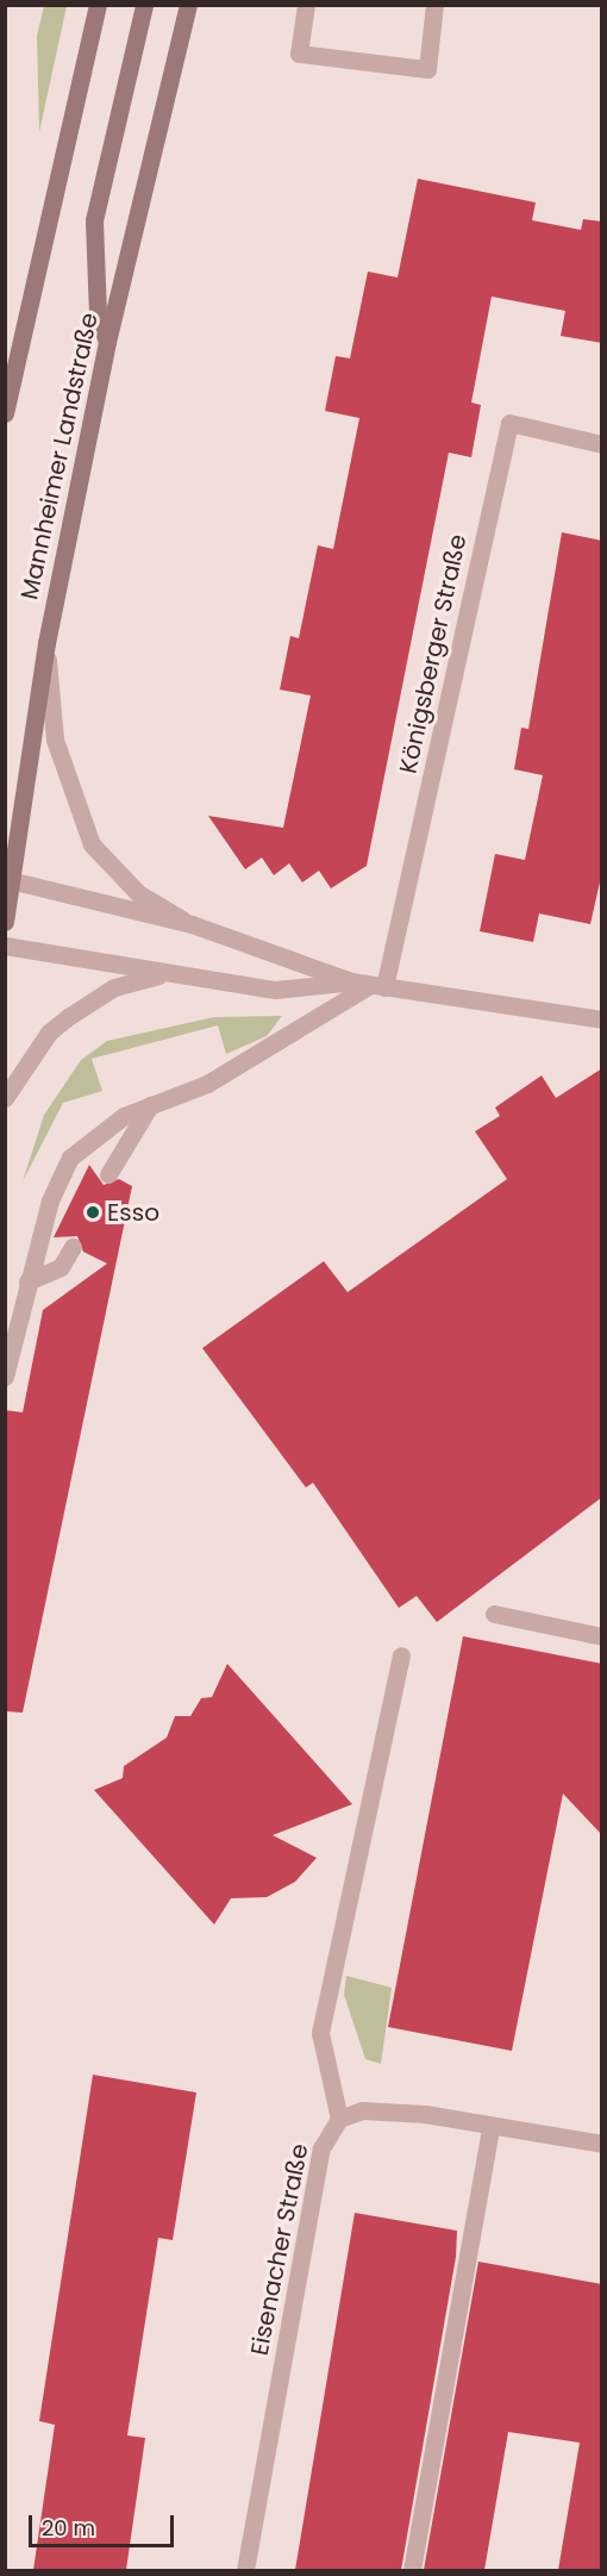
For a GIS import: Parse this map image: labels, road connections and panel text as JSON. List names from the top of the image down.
{
  "streets": {
    "main road": ["Mannheimer Landstraße"],
    "street": ["Königsberger Straße", "Eisenacher Straße"]
  },
  "places": ["Esso"],
  "scale_bar": "20 m"
}
